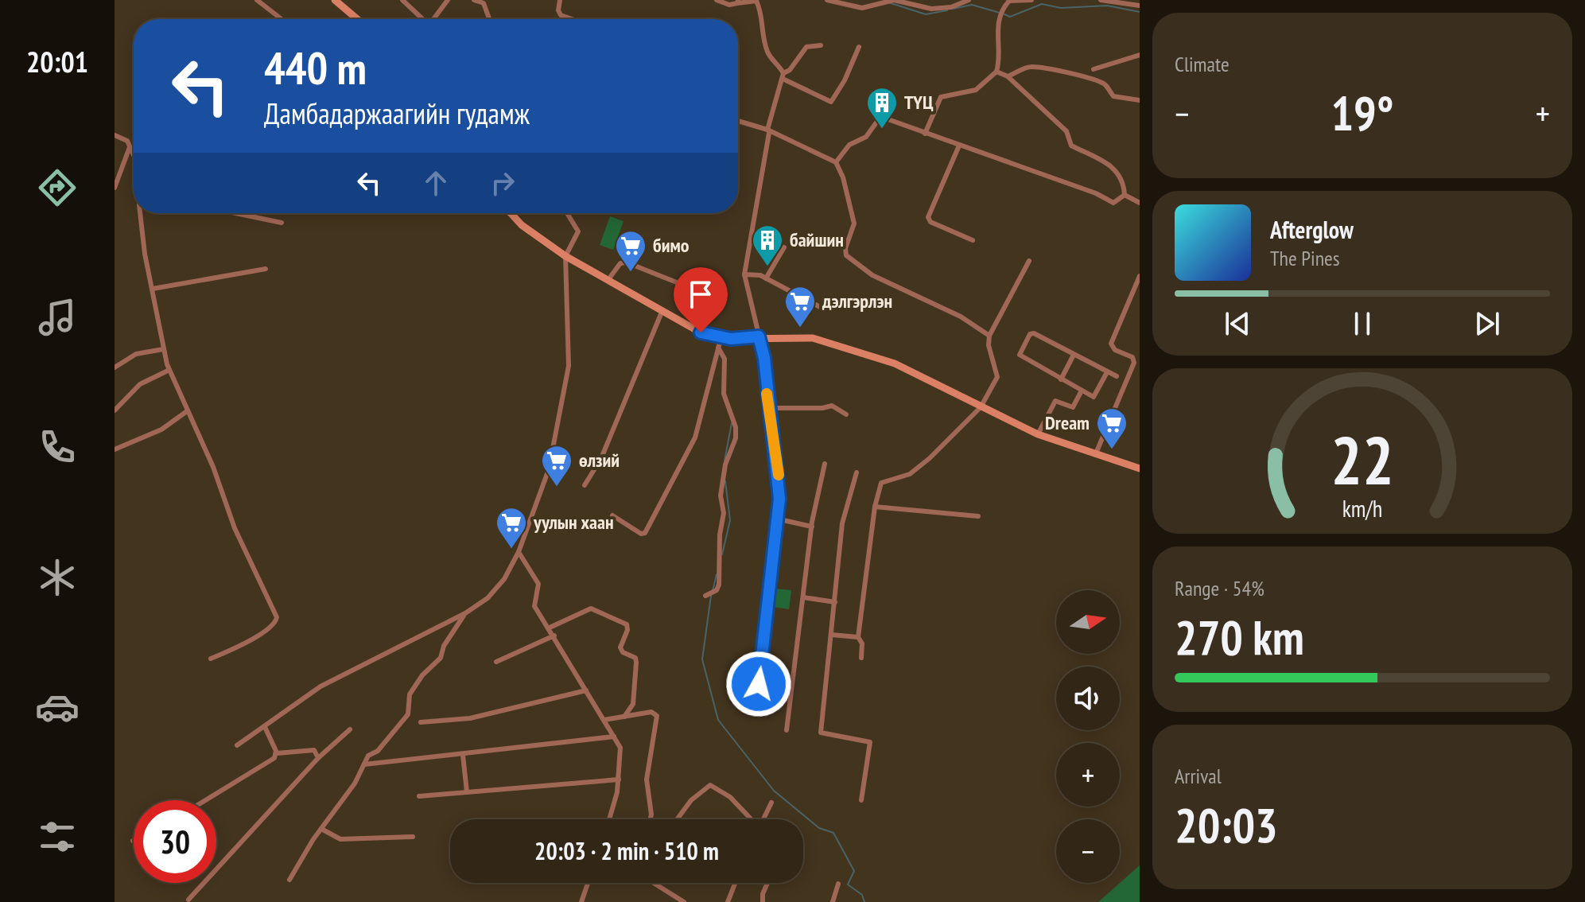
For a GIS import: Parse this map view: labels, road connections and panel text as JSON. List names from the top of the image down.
{
  "places": {
    "building": ["ТҮЦ", "байшин"],
    "supermarket": [
      "бимо",
      "дэлгэрлэн",
      "Dream",
      "өлзий",
      "уулын хаан"
    ]
  },
  "north": "right",
  "page": {
    "tabs": "20:01",
    "tile": [
      "Climate",
      ["Range · 54%", "270 km"],
      ["Arrival", "20:03"]
    ],
    "turn": ["440 m", "Дамбадаржаагийн гудамж"],
    "heat": ["−", "19°", "+"],
    "song": ["Afterglow", "The Pines"],
    "map_buttons": ["+", "−"],
    "limit": "30",
    "trip": "20:03 · 2 min · 510 m",
    "gauge": ["22", "km/h"]
  }
}
